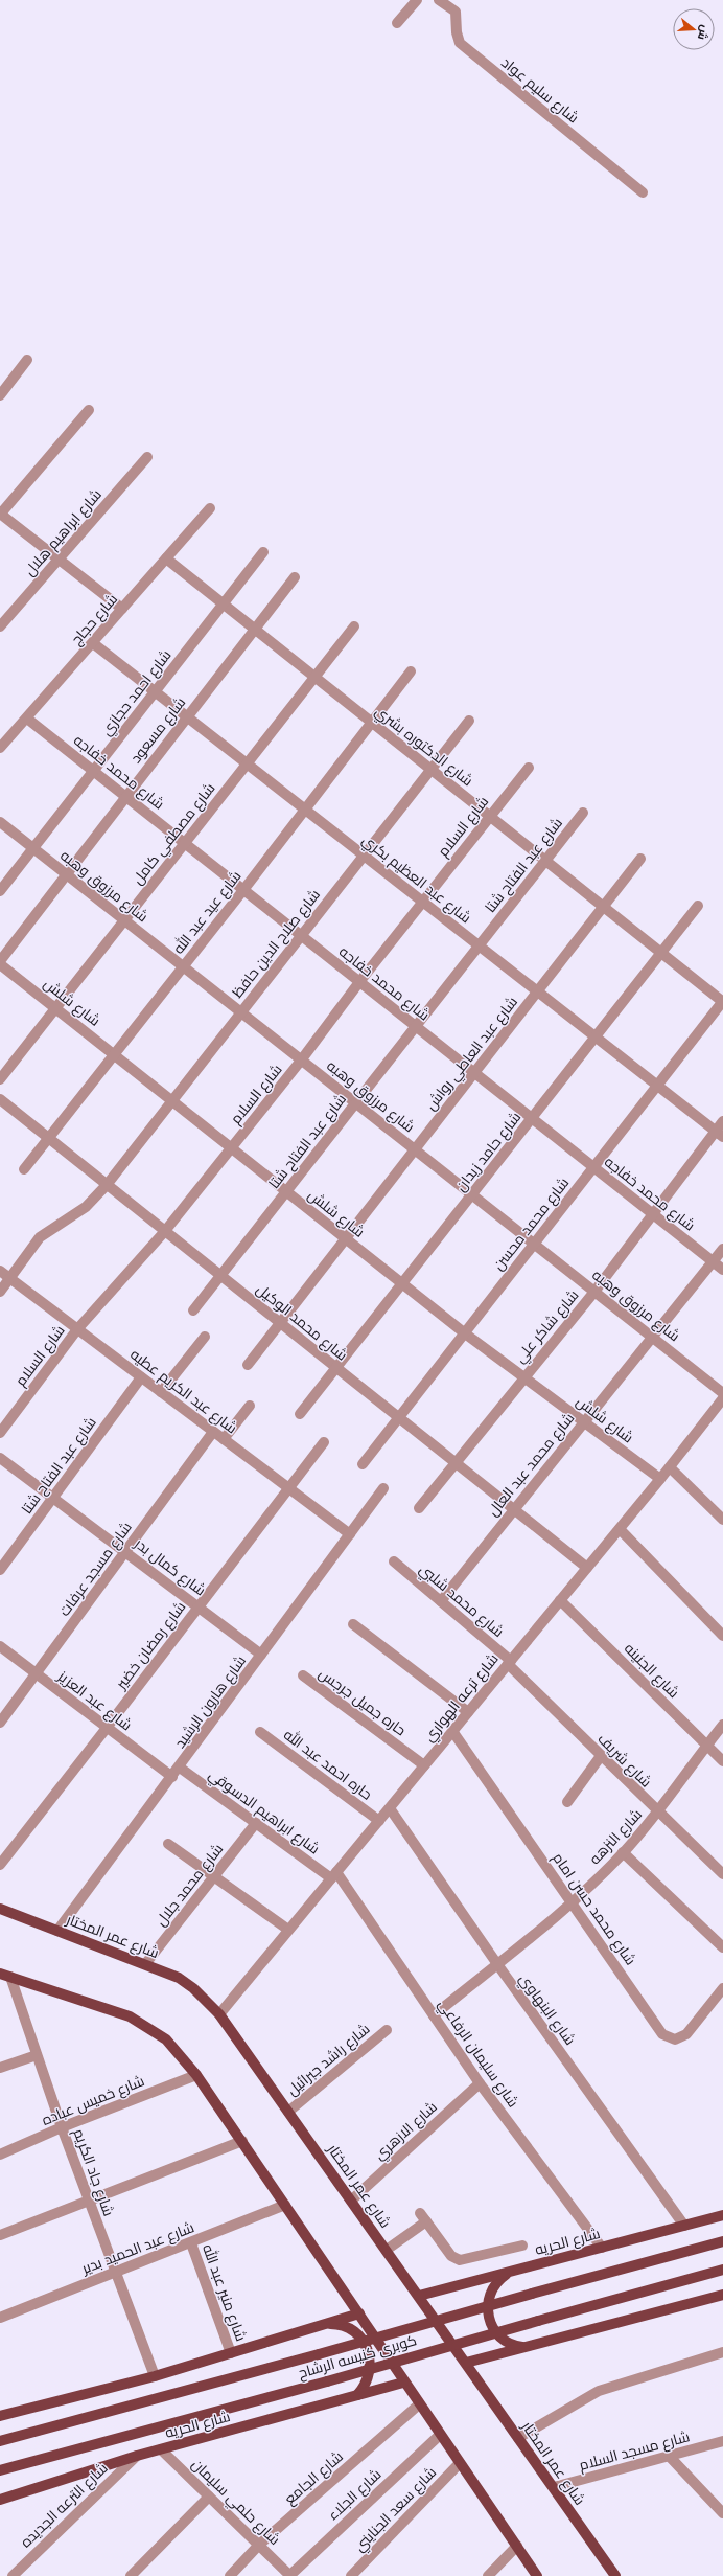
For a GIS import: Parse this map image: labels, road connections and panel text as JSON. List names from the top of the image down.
{
  "streets": {
    "main road": ["شارع عمر المختار", "شارع الحريه", "كوبرى كنيسه الرشاح"],
    "street": [
      "شارع سليم عواد",
      "شارع ابراهيم هلال",
      "شارع حجاج",
      "شارع احمد حجازي",
      "شارع مسعود",
      "شارع الدكتوره بشري",
      "شارع محمد خفاجه",
      "شارع السلام",
      "شارع مصطفي كامل",
      "شارع عبد الفتاح شتا",
      "شارع عبد العظيم بكري",
      "شارع مرزوق وهبه",
      "شارع عيد عبد الله",
      "شارع صلاح الدين حافظ",
      "شارع شلش",
      "شارع عبد العاطي رواش",
      "شارع حامد زيدان",
      "شارع محمد محسن",
      "شارع محمد الوكيل",
      "شارع شاكر علي",
      "شارع عبد الكريم عطيه",
      "شارع محمد عبد العال",
      "شارع كمال بدر",
      "شارع مسجد عرفات",
      "شارع محمد شلبي",
      "شارع رمضان خضير",
      "شارع الجنينه",
      "شارع ترعه الهواري",
      "شارع عبد العزيز",
      "شارع هارون الرشيد",
      "حاره جميل جرجس",
      "شارع شريف",
      "حاره احمد عبد الله",
      "شارع ابراهيم الدسوقي",
      "شارع النزهه",
      "شارع محمد جلال",
      "شارع محمد حسن امام",
      "شارع البنهاوي",
      "شارع سليمان الرفاعي",
      "شارع راشد جبرائيل",
      "شارع خميس عباده",
      "شارع الازهري",
      "شارع جاد الكريم",
      "شارع عبد الحميد بدير",
      "شارع منير عبد الله",
      "شارع مسجد السلام",
      "شارع الجامع",
      "شارع الجلاء",
      "شارع حلمي سليمان",
      "شارع الترعه الجديده",
      "شارع سعد الجنايني"
    ]
  },
  "crossings": [
    ["شارع حجاج", "شارع الدكتوره بشري"],
    ["شارع حجاج", "شارع محمد خفاجه"],
    ["شارع حجاج", "شارع عبد العظيم بكري"],
    ["شارع احمد حجازي", "شارع الدكتوره بشري"],
    ["شارع احمد حجازي", "شارع محمد خفاجه"],
    ["شارع احمد حجازي", "شارع عبد العظيم بكري"],
    ["شارع احمد حجازي", "شارع مرزوق وهبه"],
    ["شارع مسعود", "شارع الدكتوره بشري"],
    ["شارع مسعود", "شارع محمد خفاجه"],
    ["شارع مسعود", "شارع عبد العظيم بكري"],
    ["شارع مسعود", "شارع مرزوق وهبه"],
    ["شارع الدكتوره بشري", "شارع السلام"],
    ["شارع الدكتوره بشري", "شارع مصطفي كامل"],
    ["شارع الدكتوره بشري", "شارع عبد الفتاح شتا"],
    ["شارع الدكتوره بشري", "شارع عيد عبد الله"],
    ["شارع الدكتوره بشري", "شارع صلاح الدين حافظ"],
    ["شارع الدكتوره بشري", "شارع عبد العاطي رواش"],
    ["شارع الدكتوره بشري", "شارع حامد زيدان"],
    ["شارع الدكتوره بشري", "شارع محمد محسن"],
    ["شارع محمد خفاجه", "شارع السلام"],
    ["شارع محمد خفاجه", "شارع مصطفي كامل"],
    ["شارع محمد خفاجه", "شارع عبد الفتاح شتا"],
    ["شارع محمد خفاجه", "شارع عيد عبد الله"],
    ["شارع محمد خفاجه", "شارع صلاح الدين حافظ"],
    ["شارع محمد خفاجه", "شارع عبد العاطي رواش"],
    ["شارع محمد خفاجه", "شارع حامد زيدان"],
    ["شارع محمد خفاجه", "شارع محمد محسن"],
    ["شارع محمد خفاجه", "شارع شاكر علي"],
    ["شارع محمد خفاجه", "شارع محمد عبد العال"],
    ["شارع السلام", "شارع عبد العظيم بكري"],
    ["شارع السلام", "شارع مرزوق وهبه"],
    ["شارع السلام", "شارع شلش"],
    ["شارع السلام", "شارع محمد الوكيل"],
    ["شارع السلام", "شارع عبد الكريم عطيه"],
    ["شارع مصطفي كامل", "شارع عبد العظيم بكري"],
    ["شارع مصطفي كامل", "شارع مرزوق وهبه"],
    ["شارع مصطفي كامل", "شارع شلش"],
    ["شارع عبد الفتاح شتا", "شارع عبد العظيم بكري"],
    ["شارع عبد الفتاح شتا", "شارع مرزوق وهبه"],
    ["شارع عبد الفتاح شتا", "شارع شلش"],
    ["شارع عبد الفتاح شتا", "شارع محمد الوكيل"],
    ["شارع عبد الفتاح شتا", "شارع عبد الكريم عطيه"],
    ["شارع عبد الفتاح شتا", "شارع كمال بدر"],
    ["شارع عبد العظيم بكري", "شارع عيد عبد الله"],
    ["شارع عبد العظيم بكري", "شارع صلاح الدين حافظ"],
    ["شارع عبد العظيم بكري", "شارع عبد العاطي رواش"],
    ["شارع عبد العظيم بكري", "شارع حامد زيدان"],
    ["شارع عبد العظيم بكري", "شارع محمد محسن"],
    ["شارع عبد العظيم بكري", "شارع شاكر علي"],
    ["شارع مرزوق وهبه", "شارع عيد عبد الله"],
    ["شارع مرزوق وهبه", "شارع صلاح الدين حافظ"],
    ["شارع مرزوق وهبه", "شارع عبد العاطي رواش"],
    ["شارع مرزوق وهبه", "شارع حامد زيدان"],
    ["شارع مرزوق وهبه", "شارع محمد محسن"],
    ["شارع مرزوق وهبه", "شارع شاكر علي"],
    ["شارع مرزوق وهبه", "شارع محمد عبد العال"],
    ["شارع عيد عبد الله", "شارع شلش"],
    ["شارع عيد عبد الله", "شارع محمد الوكيل"],
    ["شارع صلاح الدين حافظ", "شارع شلش"],
    ["شارع صلاح الدين حافظ", "شارع محمد الوكيل"],
    ["شارع صلاح الدين حافظ", "شارع عبد الكريم عطيه"],
    ["شارع شلش", "شارع عبد العاطي رواش"],
    ["شارع شلش", "شارع حامد زيدان"],
    ["شارع شلش", "شارع محمد محسن"],
    ["شارع شلش", "شارع شاكر علي"],
    ["شارع شلش", "شارع محمد عبد العال"],
    ["شارع شلش", "شارع ترعه الهواري"],
    ["شارع عبد العاطي رواش", "شارع محمد الوكيل"],
    ["شارع حامد زيدان", "شارع محمد الوكيل"],
    ["شارع محمد محسن", "شارع محمد الوكيل"],
    ["شارع محمد الوكيل", "شارع شاكر علي"],
    ["شارع محمد الوكيل", "شارع محمد عبد العال"],
    ["شارع محمد الوكيل", "شارع ترعه الهواري"],
    ["شارع عبد الكريم عطيه", "شارع مسجد عرفات"],
    ["شارع عبد الكريم عطيه", "شارع رمضان خضير"],
    ["شارع عبد الكريم عطيه", "شارع هارون الرشيد"],
    ["شارع محمد عبد العال", "شارع محمد شلبي"],
    ["شارع كمال بدر", "شارع مسجد عرفات"],
    ["شارع كمال بدر", "شارع رمضان خضير"],
    ["شارع كمال بدر", "شارع هارون الرشيد"],
    ["شارع مسجد عرفات", "شارع عبد العزيز"],
    ["شارع محمد شلبي", "شارع ترعه الهواري"],
    ["شارع محمد شلبي", "شارع شريف"],
    ["شارع رمضان خضير", "شارع عبد العزيز"],
    ["شارع الجنينه", "شارع ترعه الهواري"],
    ["شارع الجنينه", "شارع النزهه"],
    ["شارع ترعه الهواري", "حاره جميل جرجس"],
    ["شارع ترعه الهواري", "شارع شريف"],
    ["شارع ترعه الهواري", "حاره احمد عبد الله"],
    ["شارع ترعه الهواري", "شارع ابراهيم الدسوقي"],
    ["شارع ترعه الهواري", "شارع محمد حسن امام"],
    ["شارع ترعه الهواري", "شارع عمر المختار"],
    ["شارع ترعه الهواري", "شارع البنهاوي"],
    ["شارع ترعه الهواري", "شارع سليمان الرفاعي"],
    ["شارع عبد العزيز", "شارع هارون الرشيد"],
    ["شارع هارون الرشيد", "شارع ابراهيم الدسوقي"],
    ["شارع هارون الرشيد", "شارع عمر المختار"],
    ["شارع شريف", "شارع النزهه"],
    ["شارع ابراهيم الدسوقي", "شارع محمد جلال"],
    ["شارع ابراهيم الدسوقي", "شارع سليمان الرفاعي"],
    ["شارع النزهه", "شارع محمد حسن امام"],
    ["شارع النزهه", "شارع البنهاوي"],
    ["شارع النزهه", "شارع سليمان الرفاعي"],
    ["شارع محمد جلال", "شارع عمر المختار"],
    ["شارع عمر المختار", "شارع راشد جبرائيل"],
    ["شارع عمر المختار", "شارع الازهري"],
    ["شارع عمر المختار", "شارع الحريه"],
    ["شارع عمر المختار", "شارع مسجد السلام"],
    ["شارع البنهاوي", "شارع الحريه"],
    ["شارع سليمان الرفاعي", "شارع الازهري"],
    ["شارع سليمان الرفاعي", "شارع الحريه"],
    ["شارع خميس عباده", "شارع جاد الكريم"],
    ["شارع جاد الكريم", "شارع عبد الحميد بدير"],
    ["شارع الحريه", "شارع حلمي سليمان"],
    ["شارع الحريه", "شارع الترعه الجديده"],
    ["شارع عبد الحميد بدير", "شارع منير عبد الله"],
    ["شارع الجامع", "شارع حلمي سليمان"],
    ["شارع الجلاء", "شارع حلمي سليمان"]
  ],
  "north": "right"
}
